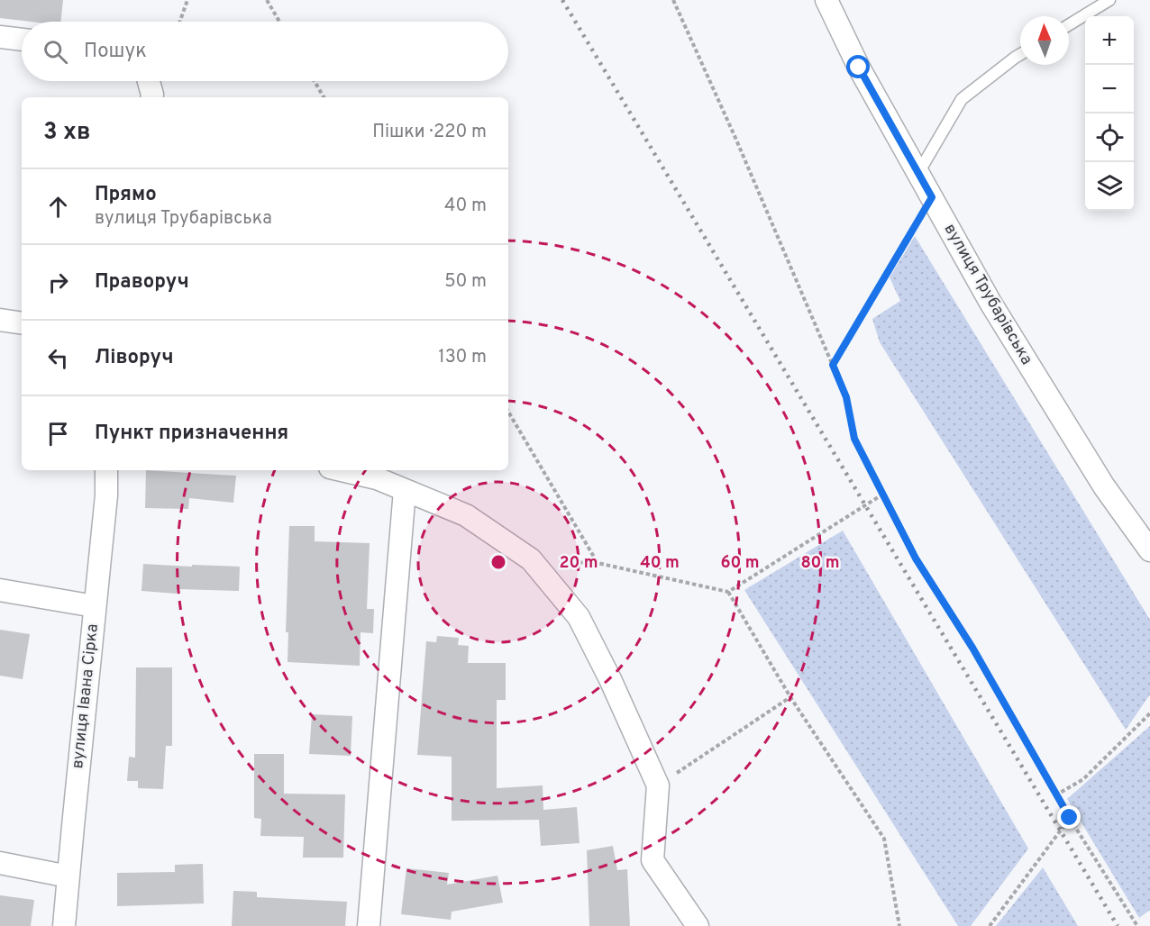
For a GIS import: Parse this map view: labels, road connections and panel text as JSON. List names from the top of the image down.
{
  "streets": {
    "street": ["вулиця Трубарівська", "вулиця Івана Сірка"]
  },
  "north": "top",
  "page": {
    "map_buttons": ["+", "−"],
    "search": "Пошук",
    "heading": ["3 хв", "Пішки · 220 m"],
    "list": [
      ["Прямо", "вулиця Трубарівська", "40 m"],
      ["Праворуч", "50 m"],
      ["Ліворуч", "130 m"],
      "Пункт призначення"
    ]
  },
  "rings": [
    "20 m",
    "40 m",
    "60 m",
    "80 m"
  ]
}
